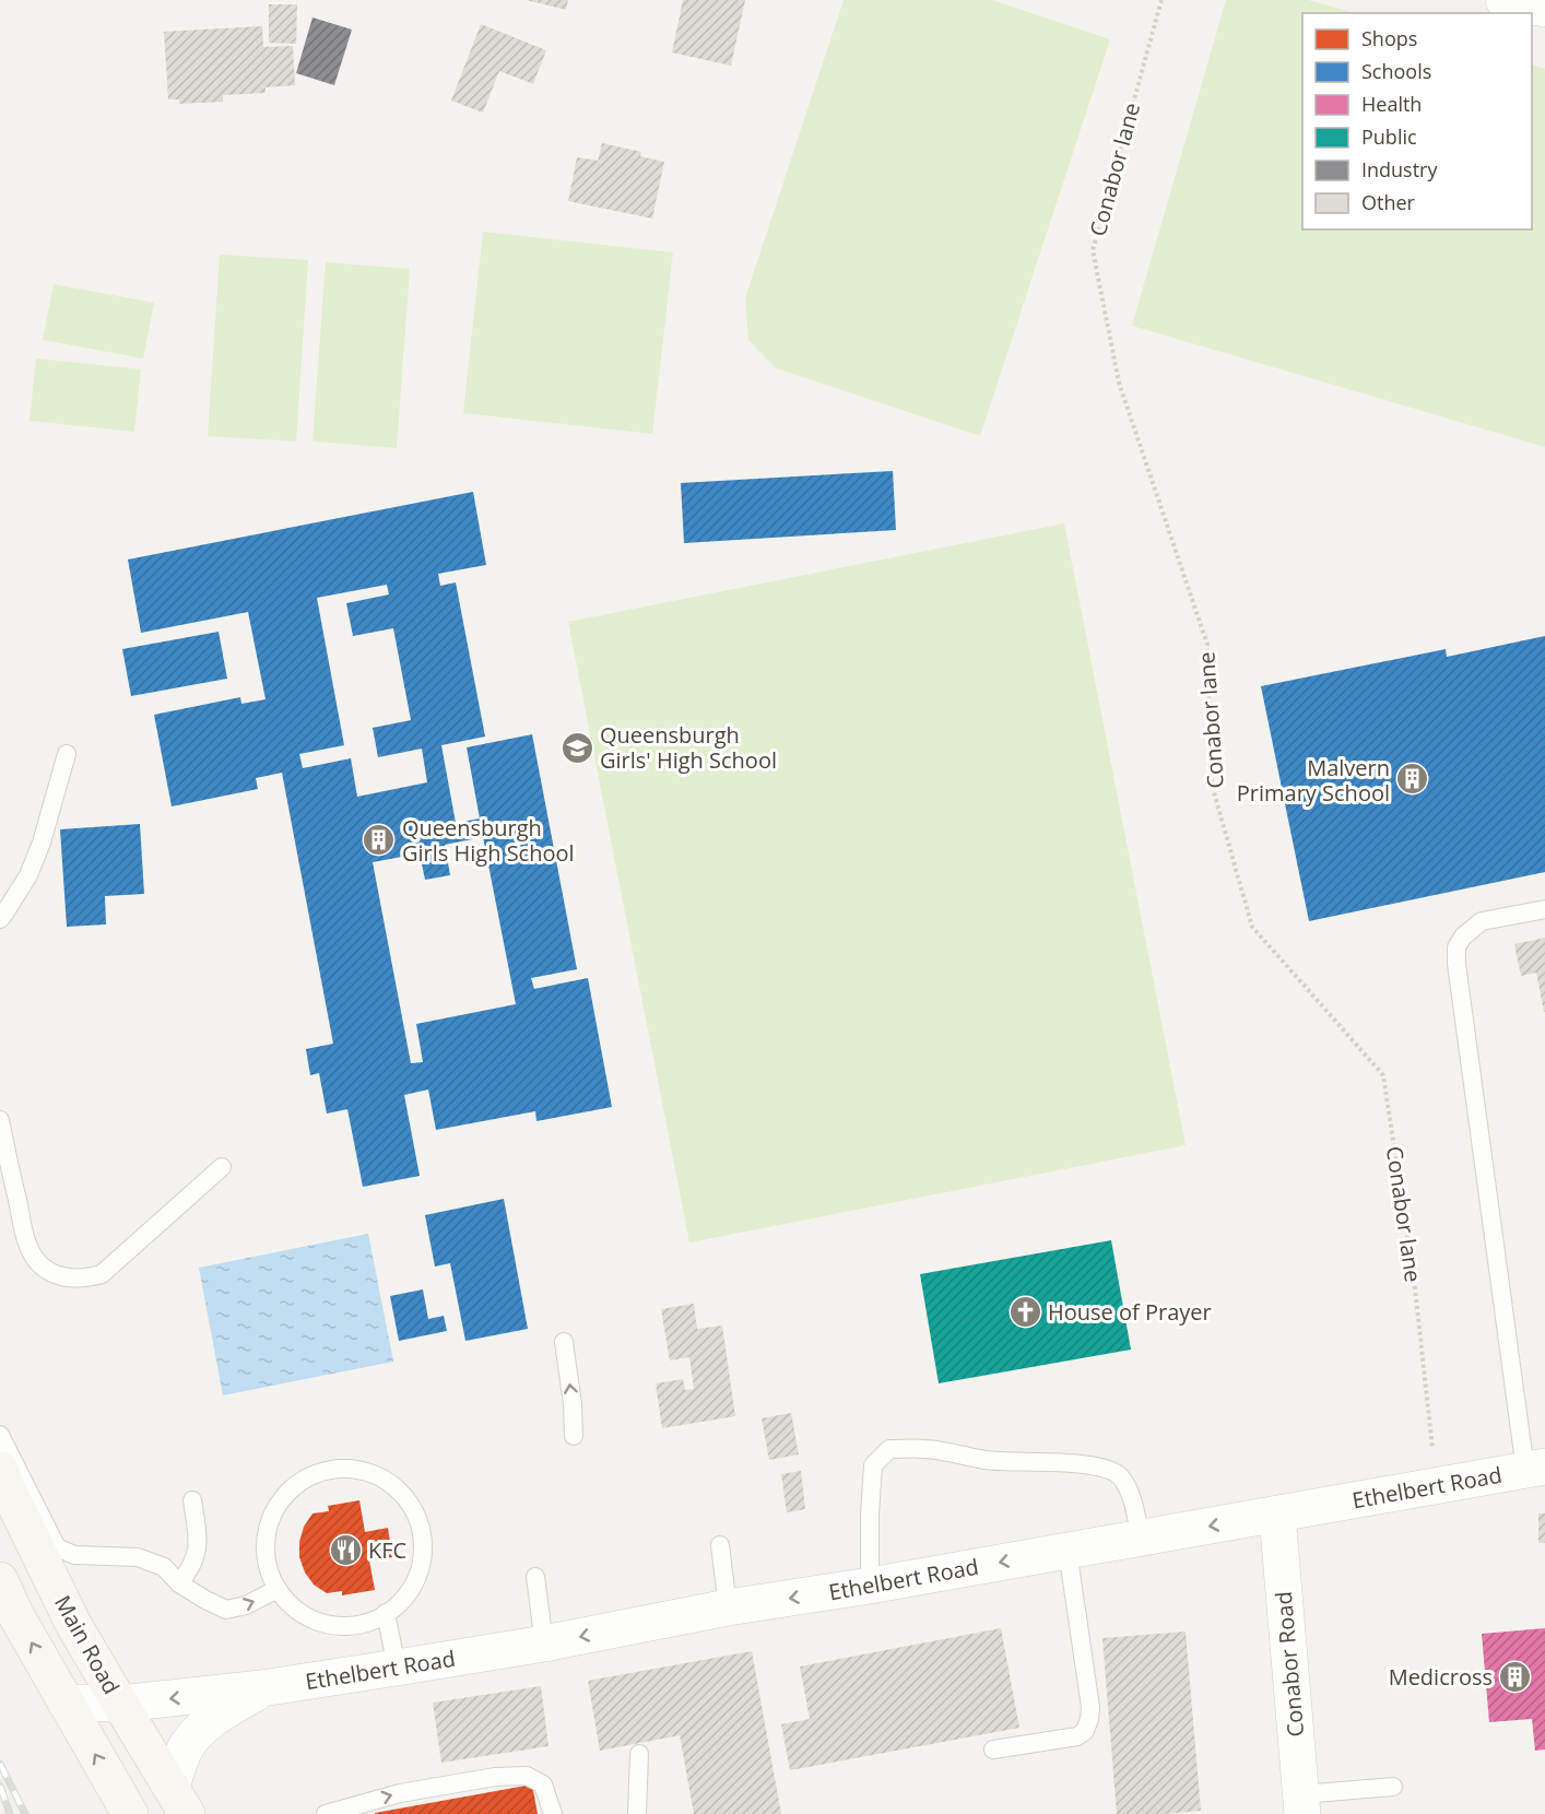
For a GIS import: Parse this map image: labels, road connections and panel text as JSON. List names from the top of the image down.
{
  "streets": {
    "main road": ["Main Road"],
    "street": ["Ethelbert Road", "Conabor Road"],
    "path": ["Conabor lane"]
  },
  "crossings": [
    ["Conabor lane", "Ethelbert Road"],
    ["Ethelbert Road", "Main Road"],
    ["Ethelbert Road", "Conabor Road"]
  ],
  "one_way": ["Ethelbert Road"],
  "places": {
    "school or university": ["Queensburgh Girls' High School"],
    "building": ["Malvern Primary School", "Queensburgh Girls High School", "Medicross"],
    "church": ["House of Prayer"],
    "restaurant": ["KFC"]
  },
  "legend": [
    "Shops",
    "Schools",
    "Health",
    "Public",
    "Industry",
    "Other"
  ]
}
